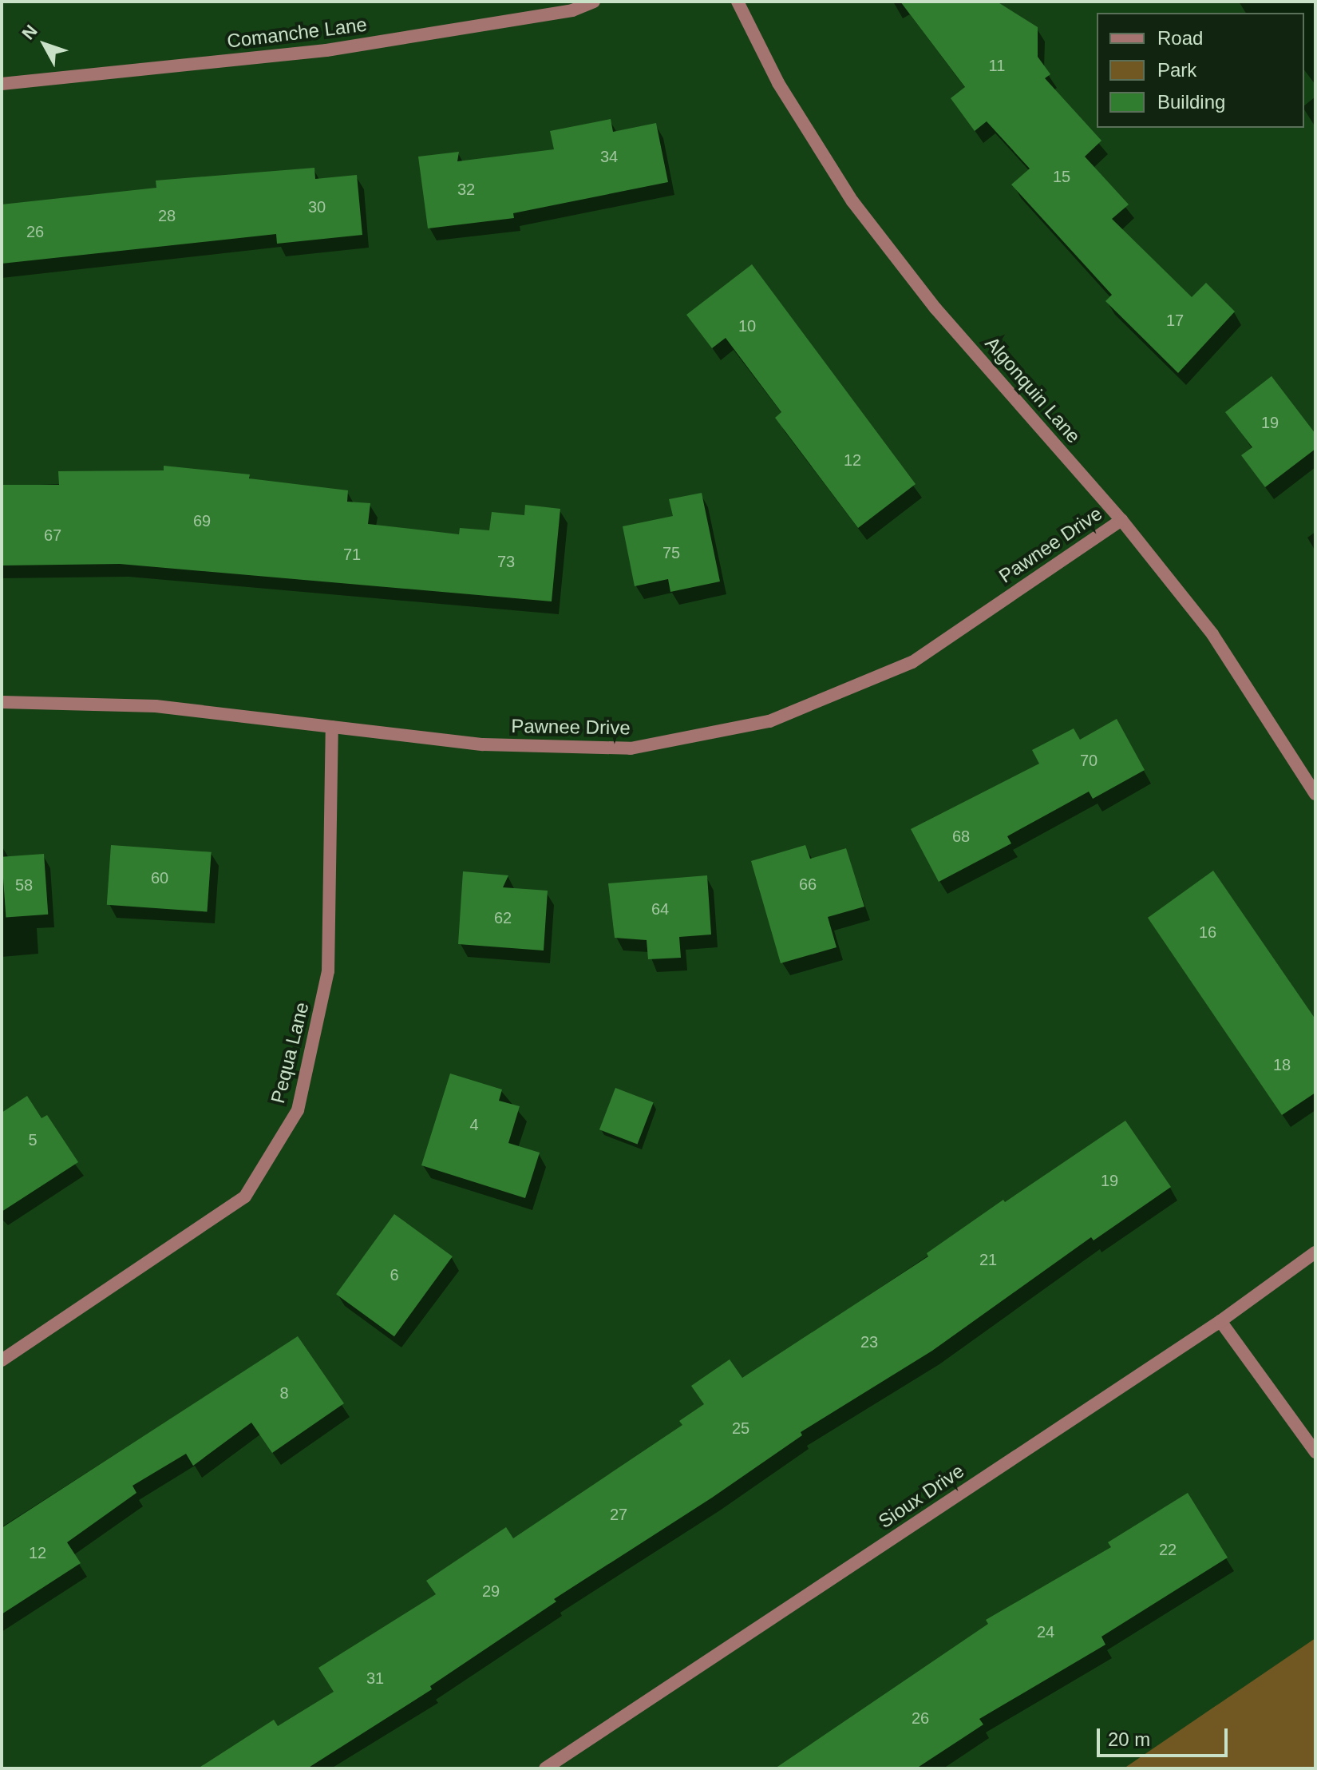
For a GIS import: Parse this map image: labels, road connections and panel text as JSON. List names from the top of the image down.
{
  "streets": {
    "street": [
      "Comanche Lane",
      "Algonquin Lane",
      "Pawnee Drive",
      "Pequa Lane",
      "Sioux Drive"
    ]
  },
  "crossings": [
    ["Algonquin Lane", "Pawnee Drive"],
    ["Pawnee Drive", "Pequa Lane"]
  ],
  "house_numbers": [
    "11",
    "34",
    "15",
    "32",
    "30",
    "28",
    "26",
    "17",
    "10",
    "19",
    "12",
    "69",
    "67",
    "75",
    "71",
    "73",
    "70",
    "68",
    "60",
    "66",
    "58",
    "64",
    "62",
    "16",
    "18",
    "4",
    "5",
    "19",
    "21",
    "6",
    "23",
    "8",
    "25",
    "27",
    "22",
    "12",
    "29",
    "24",
    "31",
    "26"
  ],
  "legend": ["Road", "Park", "Building"],
  "scale_bar": "20 m",
  "north": "top left"
}
